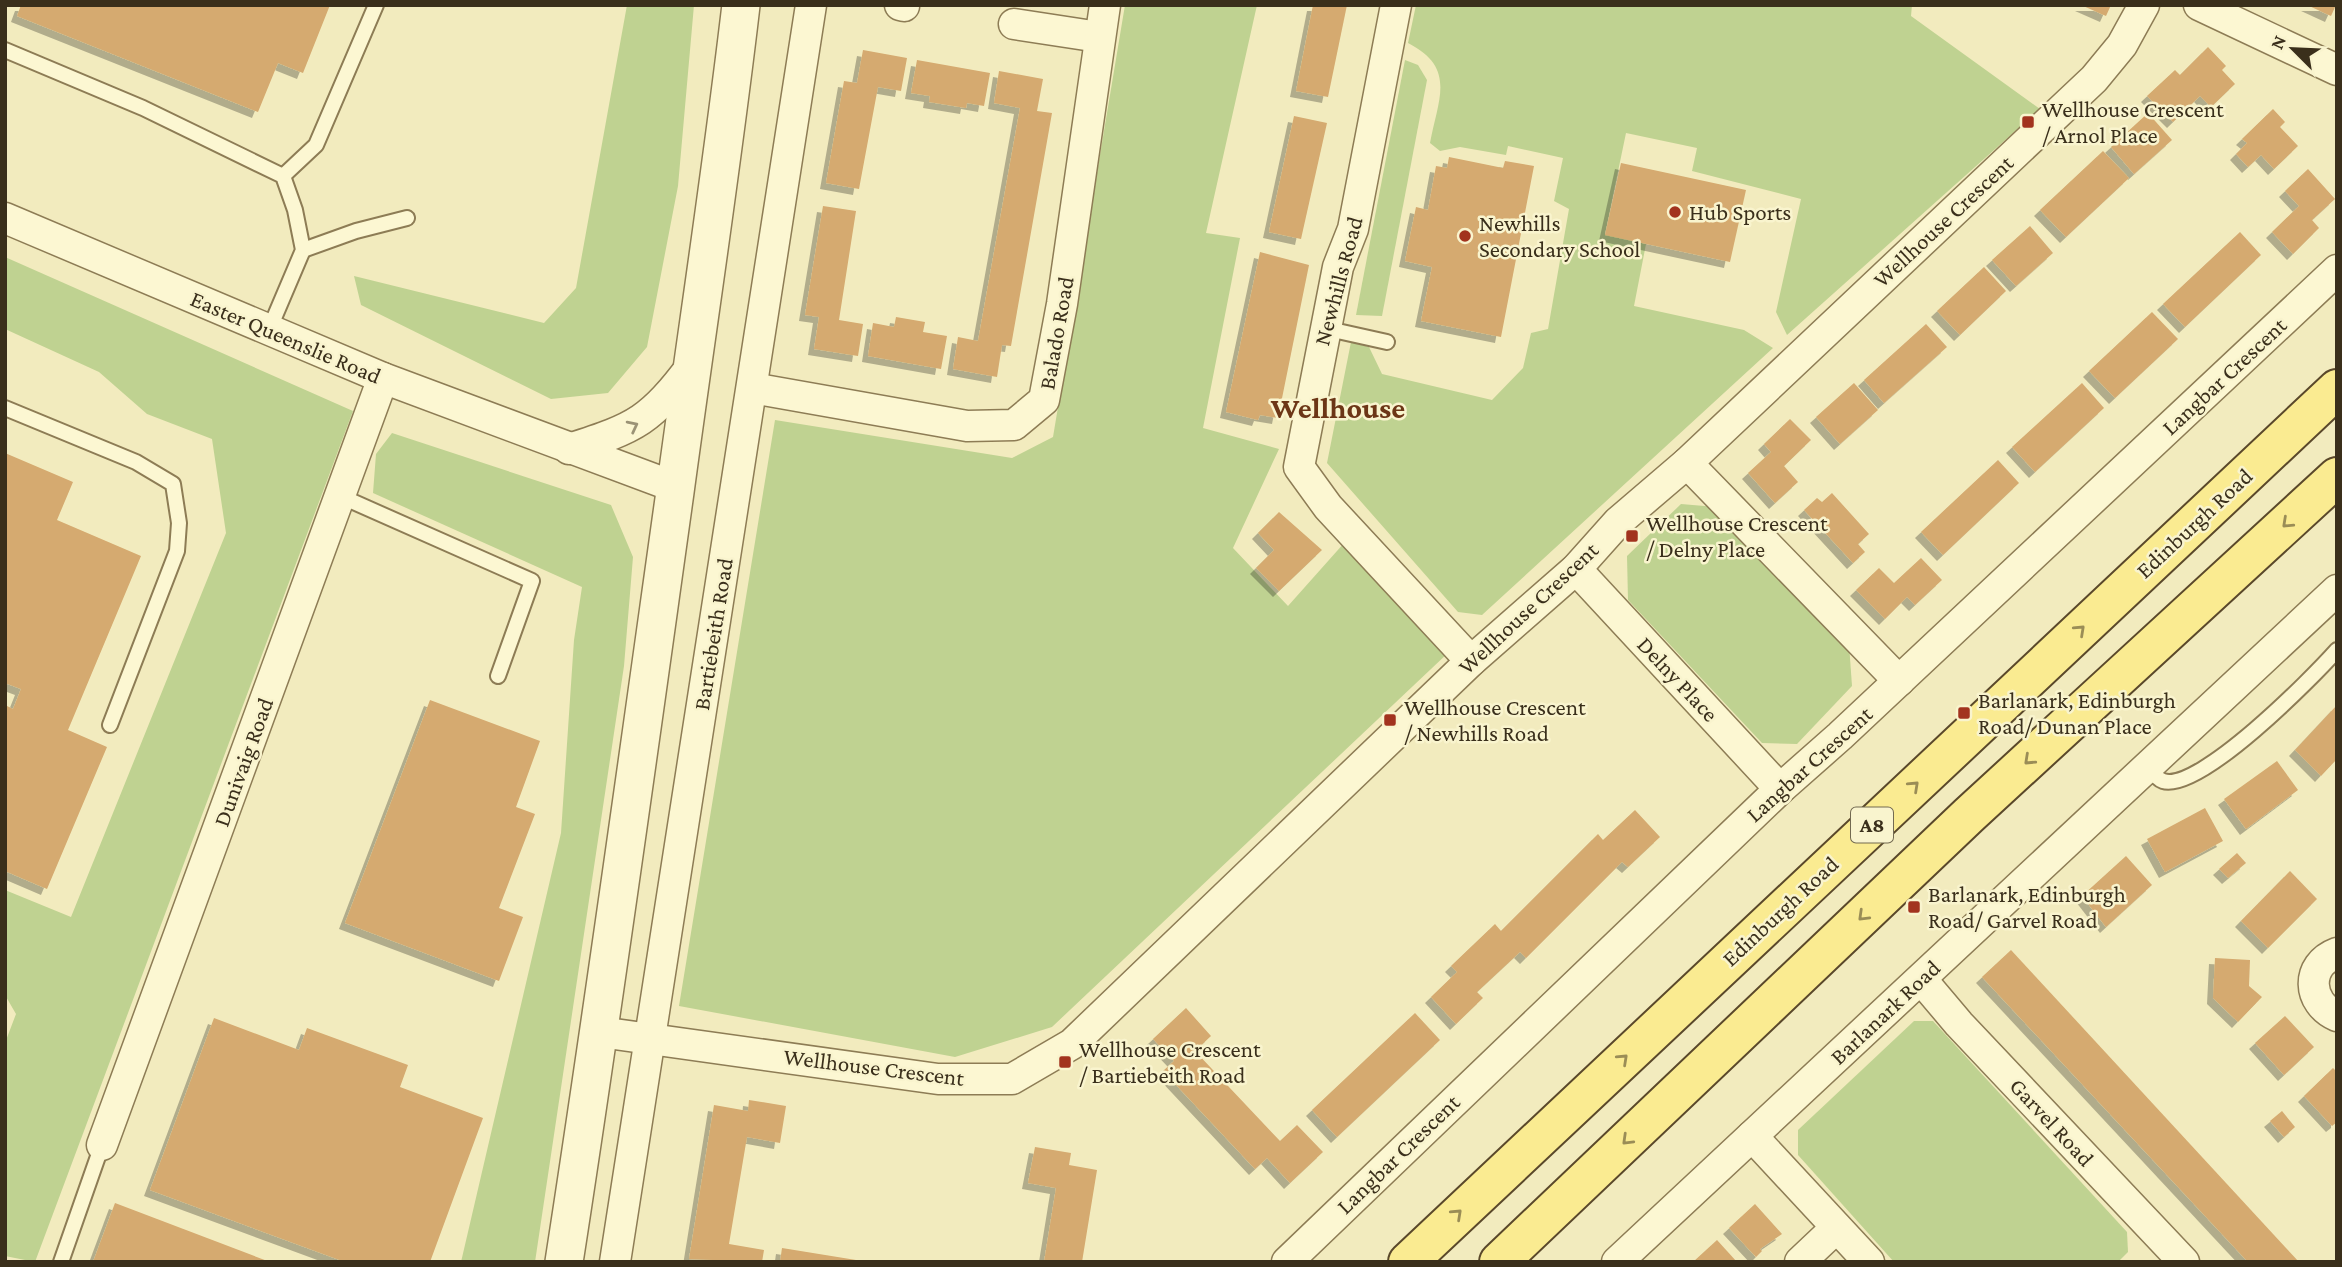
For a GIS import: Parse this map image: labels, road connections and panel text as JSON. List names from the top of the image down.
{
  "streets": {
    "main road": ["Edinburgh Road", "A8"],
    "street": [
      "Wellhouse Crescent",
      "Newhills Road",
      "Balado Road",
      "Easter Queenslie Road",
      "Langbar Crescent",
      "Bartiebeith Road",
      "Delny Place",
      "Dunivaig Road",
      "Barlanark Road",
      "Garvel Road"
    ]
  },
  "crossings": [
    ["Wellhouse Crescent", "Newhills Road"],
    ["Wellhouse Crescent", "Bartiebeith Road"],
    ["Wellhouse Crescent", "Delny Place"],
    ["Balado Road", "Bartiebeith Road"],
    ["Easter Queenslie Road", "Dunivaig Road"],
    ["Langbar Crescent", "Delny Place"],
    ["Barlanark Road", "Garvel Road"]
  ],
  "districts": ["Wellhouse"],
  "places": {
    "transit": [
      "Wellhouse Crescent / Arnol Place",
      "Wellhouse Crescent / Delny Place",
      "Barlanark, Edinburgh Road/ Dunan Place",
      "Wellhouse Crescent / Newhills Road",
      "Barlanark, Edinburgh Road/ Garvel Road",
      "Wellhouse Crescent / Bartiebeith Road"
    ],
    "other": ["Hub Sports", "Newhills Secondary School"]
  },
  "north": "top left"
}
